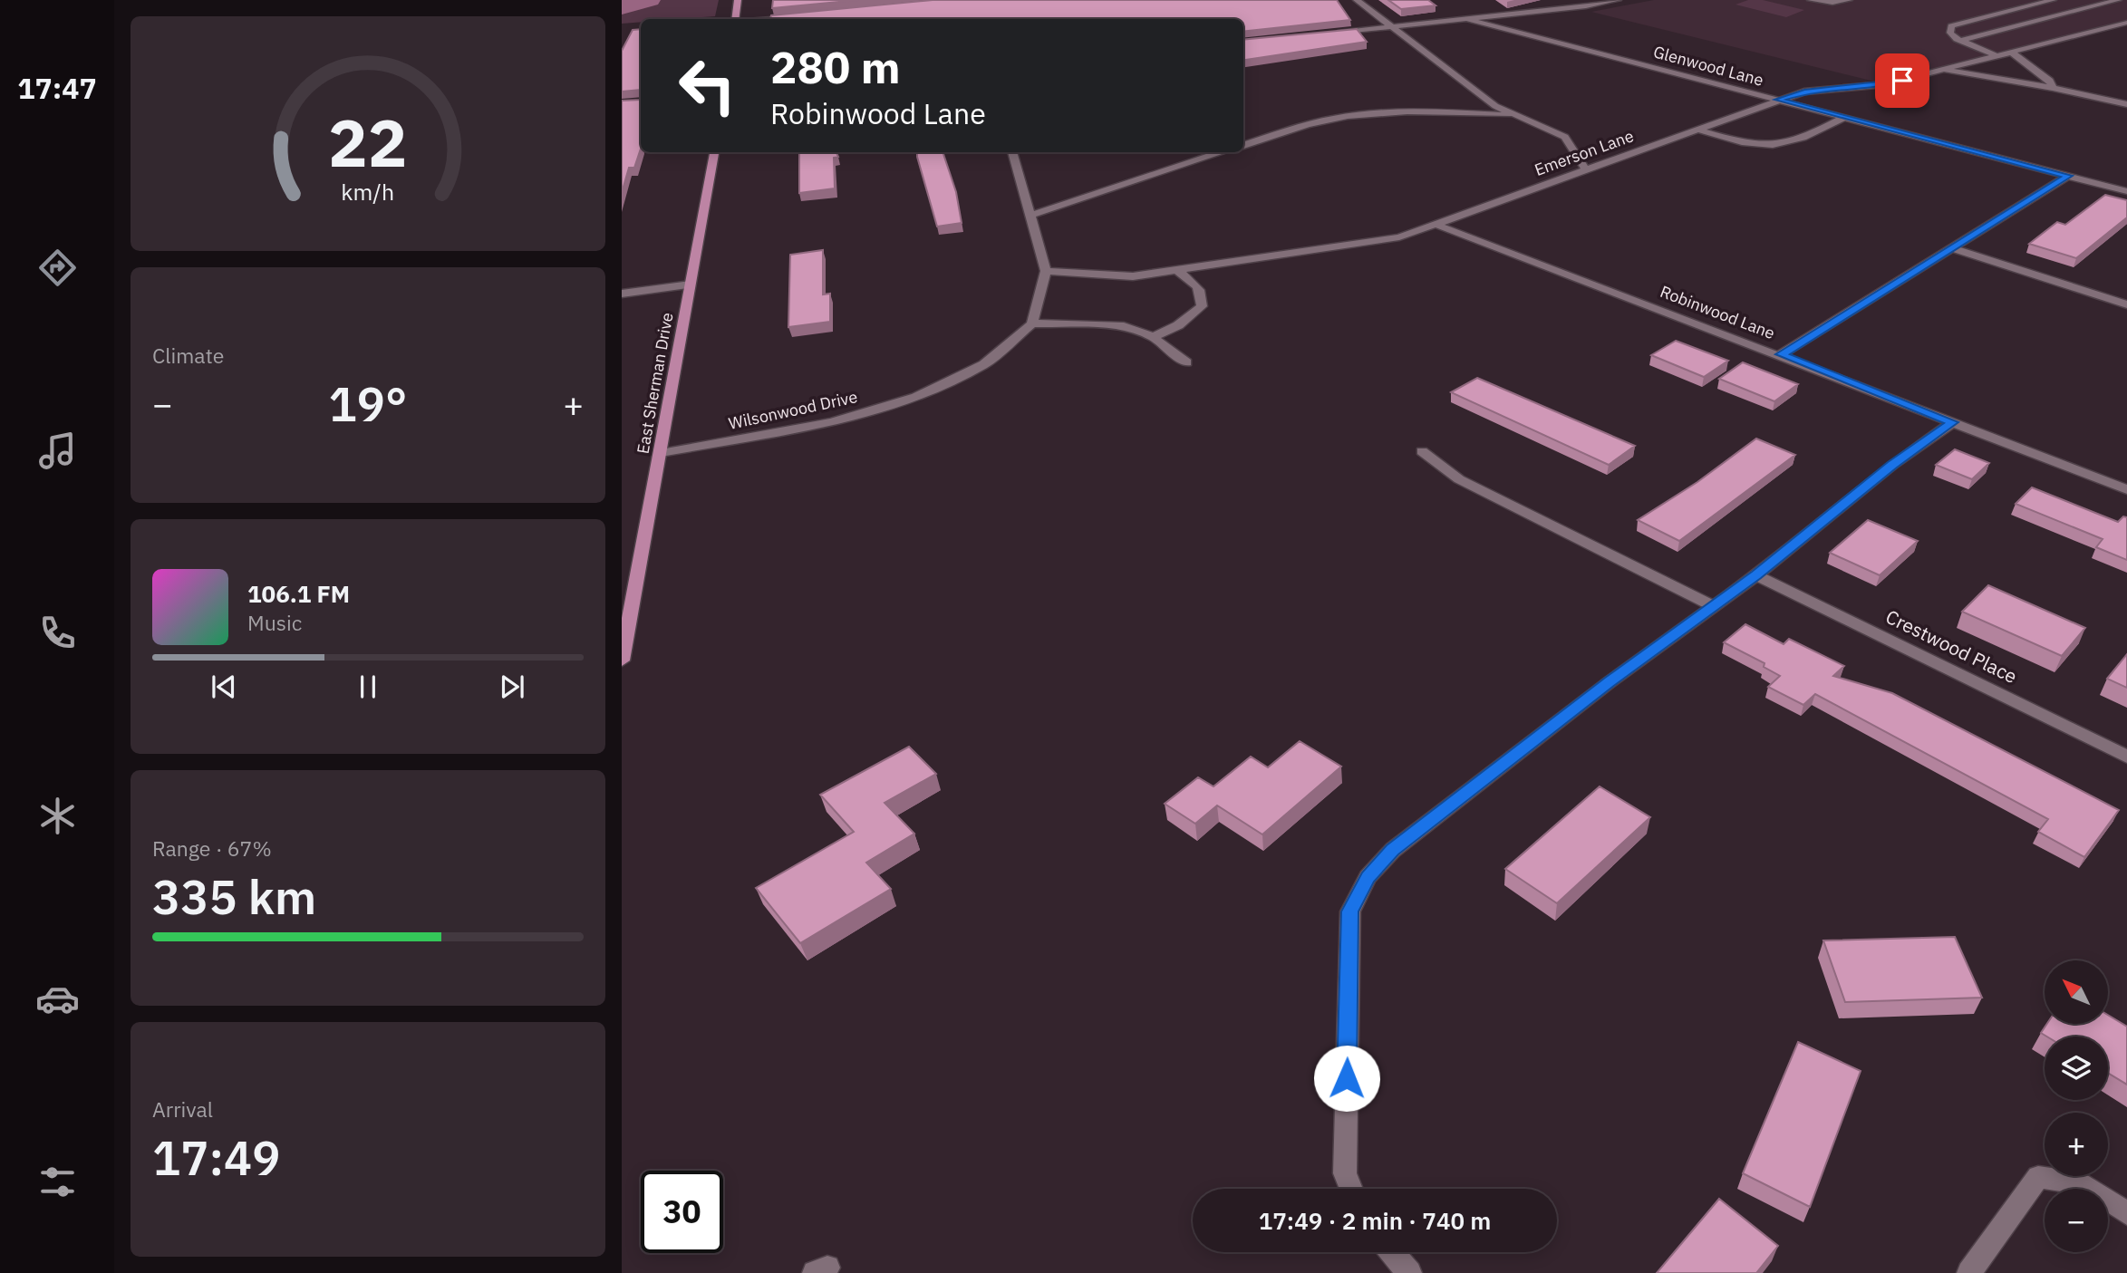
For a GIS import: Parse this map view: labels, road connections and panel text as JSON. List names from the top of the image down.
{
  "streets": {
    "main road": ["East Sherman Drive"],
    "street": [
      "Glenwood Lane",
      "Emerson Lane",
      "Robinwood Lane",
      "Wilsonwood Drive",
      "Crestwood Place"
    ]
  },
  "crossings": [
    ["Glenwood Lane", "Emerson Lane"],
    ["Emerson Lane", "Robinwood Lane"],
    ["East Sherman Drive", "Wilsonwood Drive"]
  ],
  "north": "top left",
  "page": {
    "tabs": "17:47",
    "turn": ["280 m", "Robinwood Lane"],
    "tile": [
      "Climate",
      ["Range · 67%", "335 km"],
      ["Arrival", "17:49"]
    ],
    "heat": ["−", "19°", "+"],
    "song": ["106.1 FM", "Music"],
    "map_buttons": ["+", "−"],
    "limit": "30",
    "trip": "17:49 · 2 min · 740 m",
    "gauge": ["22", "km/h"]
  }
}
